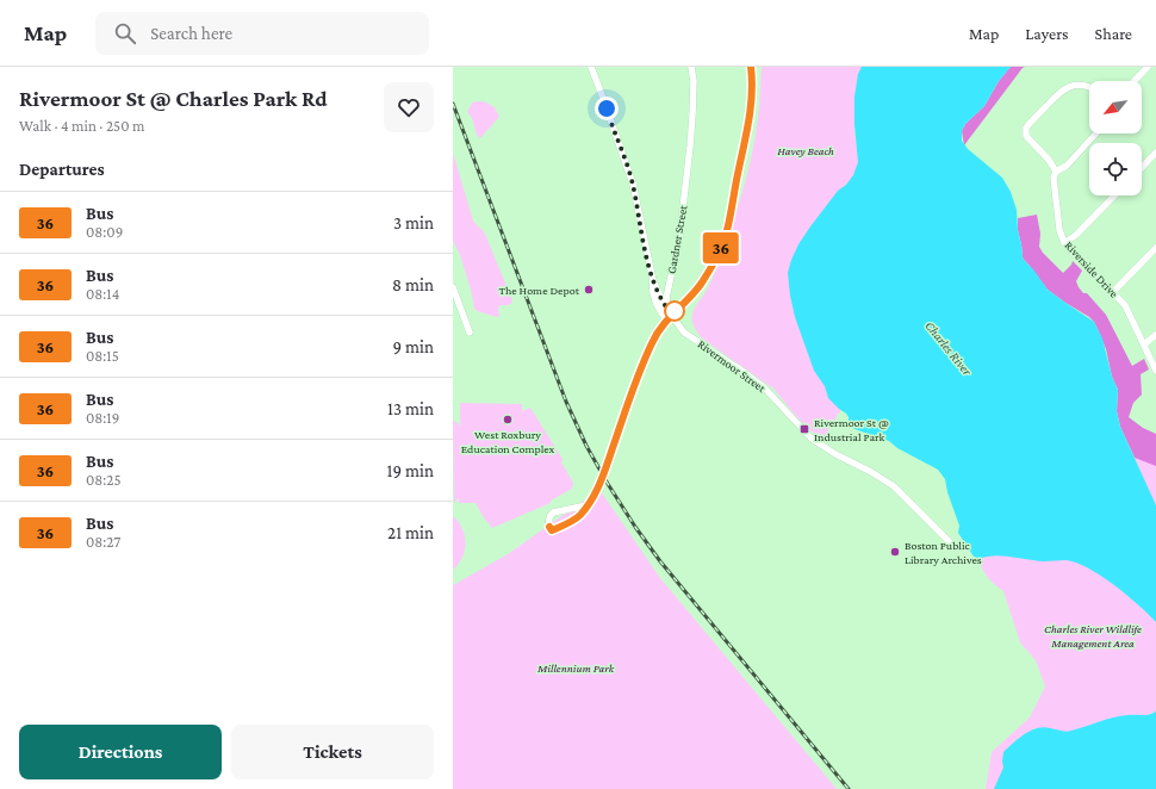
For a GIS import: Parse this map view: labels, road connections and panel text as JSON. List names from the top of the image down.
{
  "streets": {
    "street": ["Gardner Street", "Riverside Drive", "Rivermoor Street"]
  },
  "crossings": [
    ["Gardner Street", "Rivermoor Street"]
  ],
  "water": ["Charles River"],
  "parks": ["Havey Beach", "Charles River Wildlife Management Area", "Millennium Park"],
  "places": {
    "other": ["The Home Depot", "West Roxbury Education Complex", "Boston Public Library Archives"],
    "transit": ["Rivermoor St @ Industrial Park"]
  },
  "lines": ["bus line 36"],
  "north": "bottom left",
  "page": {
    "header": "Map",
    "search": "Search here",
    "nav": ["Map", "Layers", "Share"],
    "heading": [
      ["Rivermoor St @ Charles Park Rd", "Walk · 4 min · 250 m"],
      "Departures"
    ],
    "on_map": "36",
    "list": [
      {
        "mark": "36",
        "name": "Bus",
        "note": "08:09",
        "value": "3 min"
      },
      {
        "mark": "36",
        "name": "Bus",
        "note": "08:14",
        "value": "8 min"
      },
      {
        "mark": "36",
        "name": "Bus",
        "note": "08:15",
        "value": "9 min"
      },
      {
        "mark": "36",
        "name": "Bus",
        "note": "08:19",
        "value": "13 min"
      },
      {
        "mark": "36",
        "name": "Bus",
        "note": "08:25",
        "value": "19 min"
      },
      {
        "mark": "36",
        "name": "Bus",
        "note": "08:27",
        "value": "21 min"
      }
    ],
    "buttons": ["Directions", "Tickets"]
  }
}
